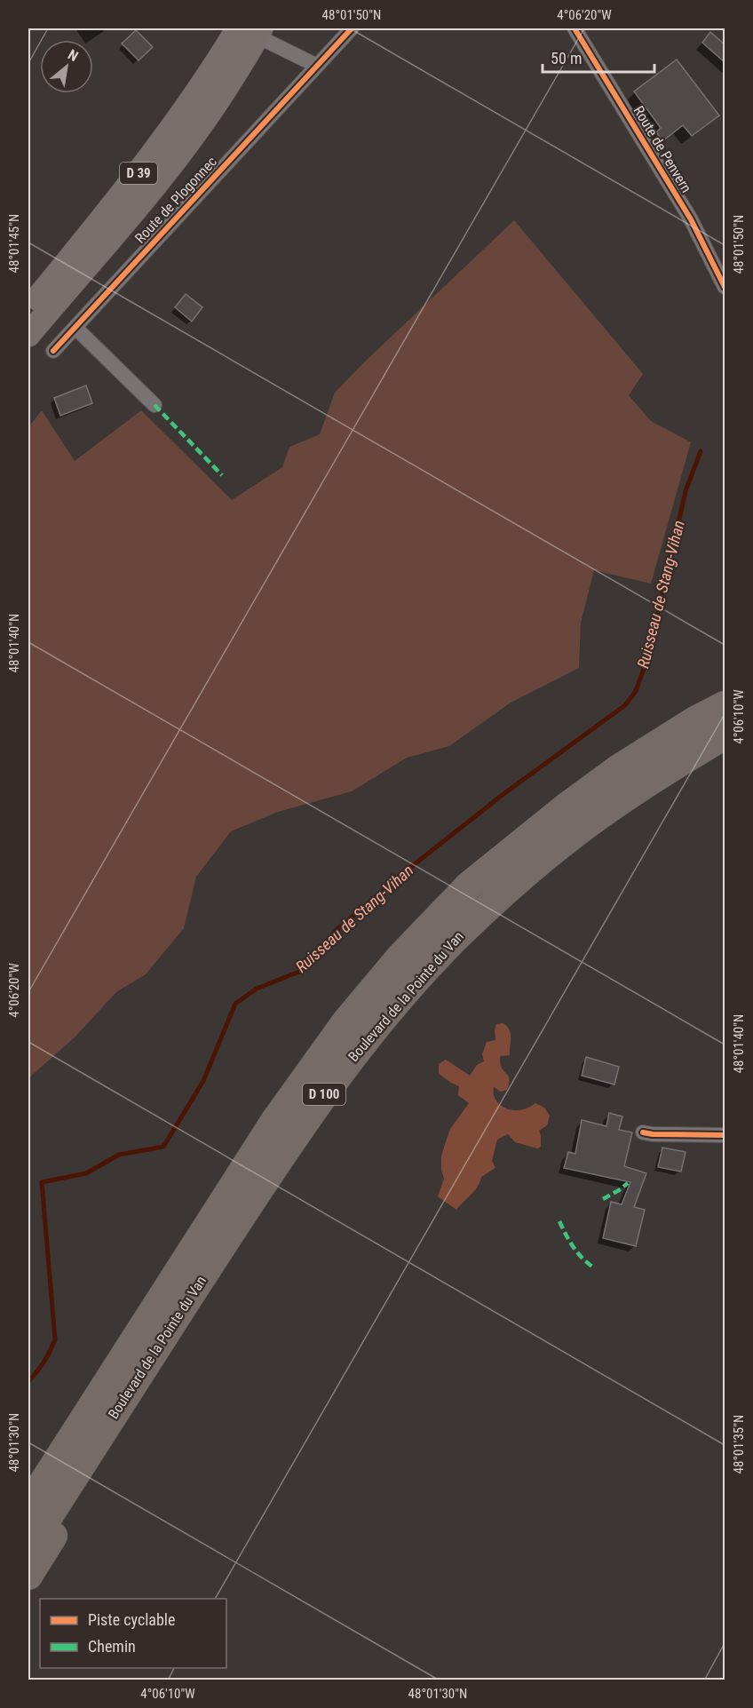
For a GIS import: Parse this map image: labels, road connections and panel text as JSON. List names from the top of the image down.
{
  "streets": {
    "highway": ["Boulevard de la Pointe du Van", "D 100"],
    "main road": ["D 39", "Route de Plogonnec"],
    "street": ["Route de Penvern"]
  },
  "crossings": [
    ["D 39", "Route de Plogonnec"],
    ["Boulevard de la Pointe du Van", "D 100"]
  ],
  "water": ["Ruisseau de Stang-Vihan"],
  "legend": ["Piste cyclable", "Chemin"],
  "scale_bar": "50 m",
  "north": "top right",
  "coordinates": [
    "48°01'50\"N",
    "4°06'20\"W",
    "48°01'45\"N",
    "48°01'40\"N",
    "4°06'10\"W",
    "48°01'30\"N",
    "48°01'35\"N"
  ]
}
